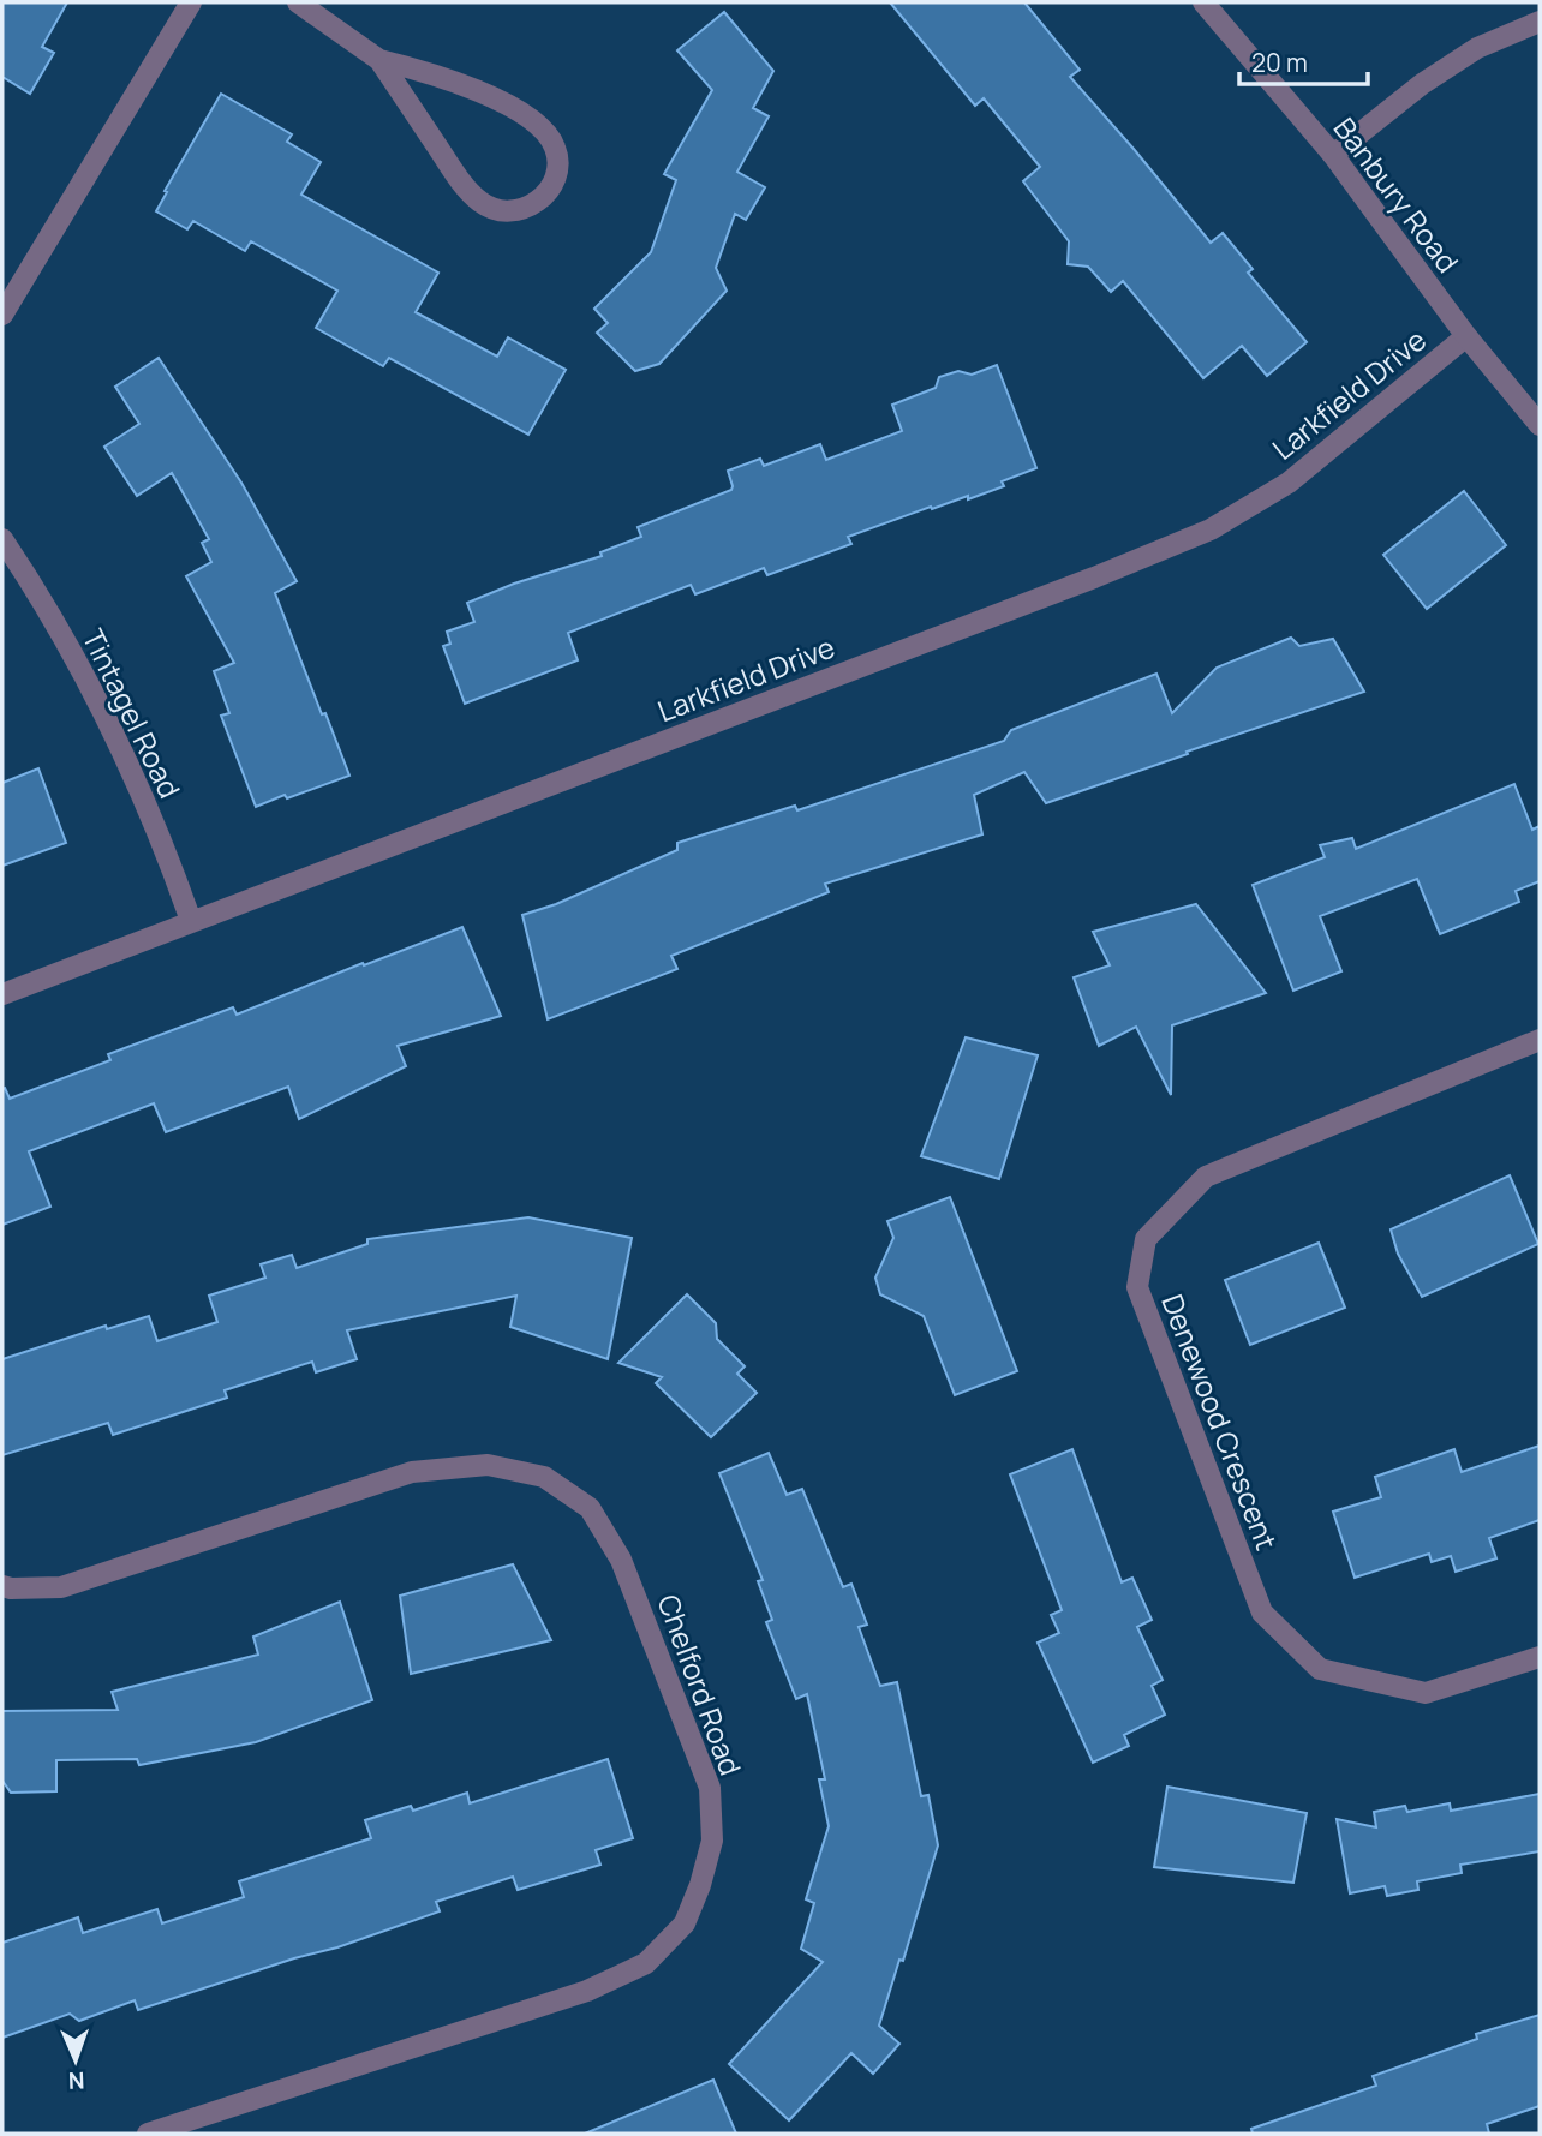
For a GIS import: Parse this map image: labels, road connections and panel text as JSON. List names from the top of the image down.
{
  "streets": {
    "street": [
      "Banbury Road",
      "Larkfield Drive",
      "Tintagel Road",
      "Denewood Crescent",
      "Chelford Road"
    ]
  },
  "crossings": [
    ["Banbury Road", "Larkfield Drive"],
    ["Larkfield Drive", "Tintagel Road"]
  ],
  "scale_bar": "20 m",
  "north": "bottom"
}
